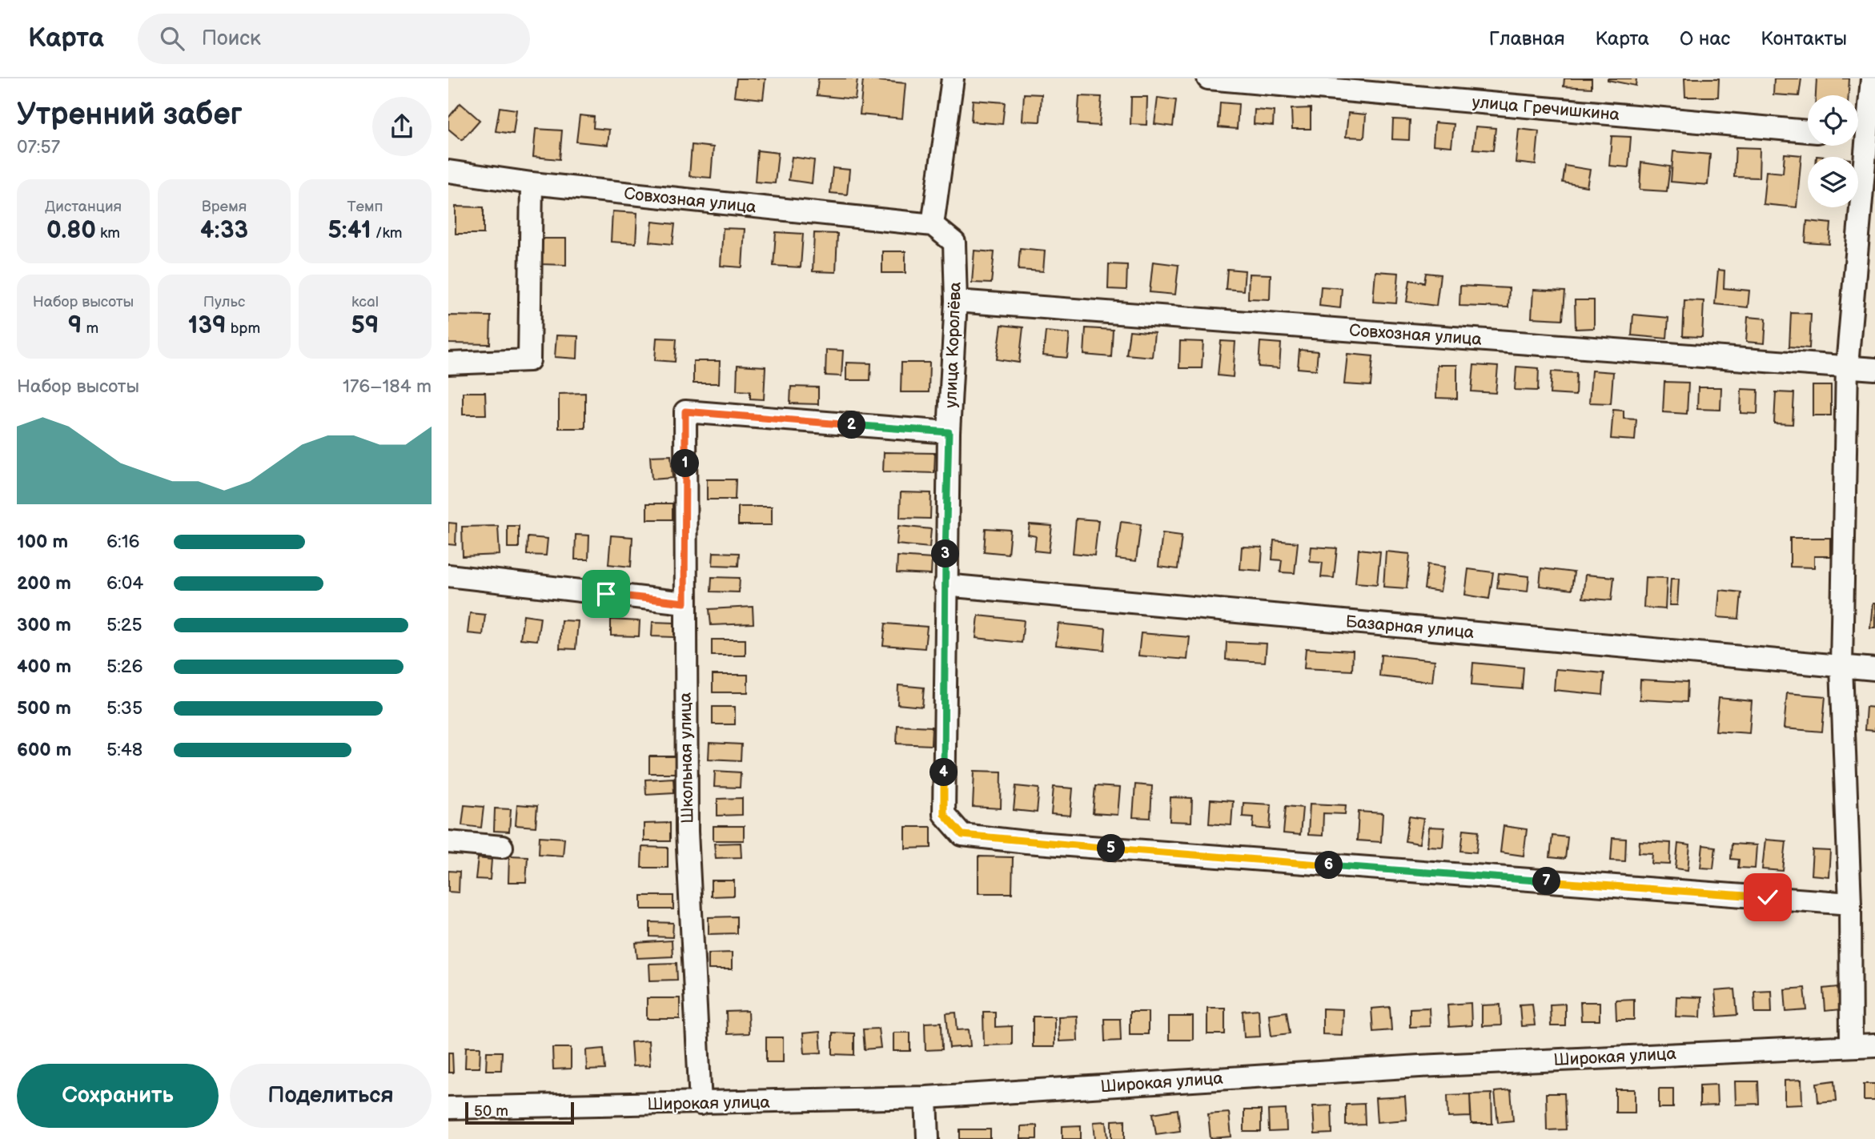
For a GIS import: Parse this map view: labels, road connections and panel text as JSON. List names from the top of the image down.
{
  "streets": {
    "street": [
      "улица Гречишкина",
      "Совхозная улица",
      "улица Королёва",
      "Базарная улица",
      "Школьная улица",
      "Широкая улица"
    ]
  },
  "crossings": [
    ["Совхозная улица", "улица Королёва"],
    ["улица Королёва", "Базарная улица"],
    ["улица Королёва", "Школьная улица"],
    ["Школьная улица", "Широкая улица"]
  ],
  "scale_bar": "50 m",
  "page": {
    "header": "Карта",
    "search": "Поиск",
    "nav": [
      "Главная",
      "Карта",
      "О нас",
      "Контакты"
    ],
    "heading": ["Утренний забег", "07:57"],
    "stats": [
      ["Дистанция", "0.80 km"],
      ["Время", "4:33"],
      ["Темп", "5:41 /km"],
      ["Набор высоты", "9 m"],
      ["Пульс", "139 bpm"],
      ["kcal", "59"]
    ],
    "chart": ["Набор высоты", "176–184 m"],
    "pins": [
      "2",
      "1",
      "3",
      "4",
      "5",
      "6",
      "7"
    ],
    "list": [
      {
        "name": "100 m",
        "note": "6:16"
      },
      {
        "name": "200 m",
        "note": "6:04"
      },
      {
        "name": "300 m",
        "note": "5:25"
      },
      {
        "name": "400 m",
        "note": "5:26"
      },
      {
        "name": "500 m",
        "note": "5:35"
      },
      {
        "name": "600 m",
        "note": "5:48"
      }
    ],
    "buttons": ["Сохранить", "Поделиться"],
    "scale": "50 m"
  }
}
